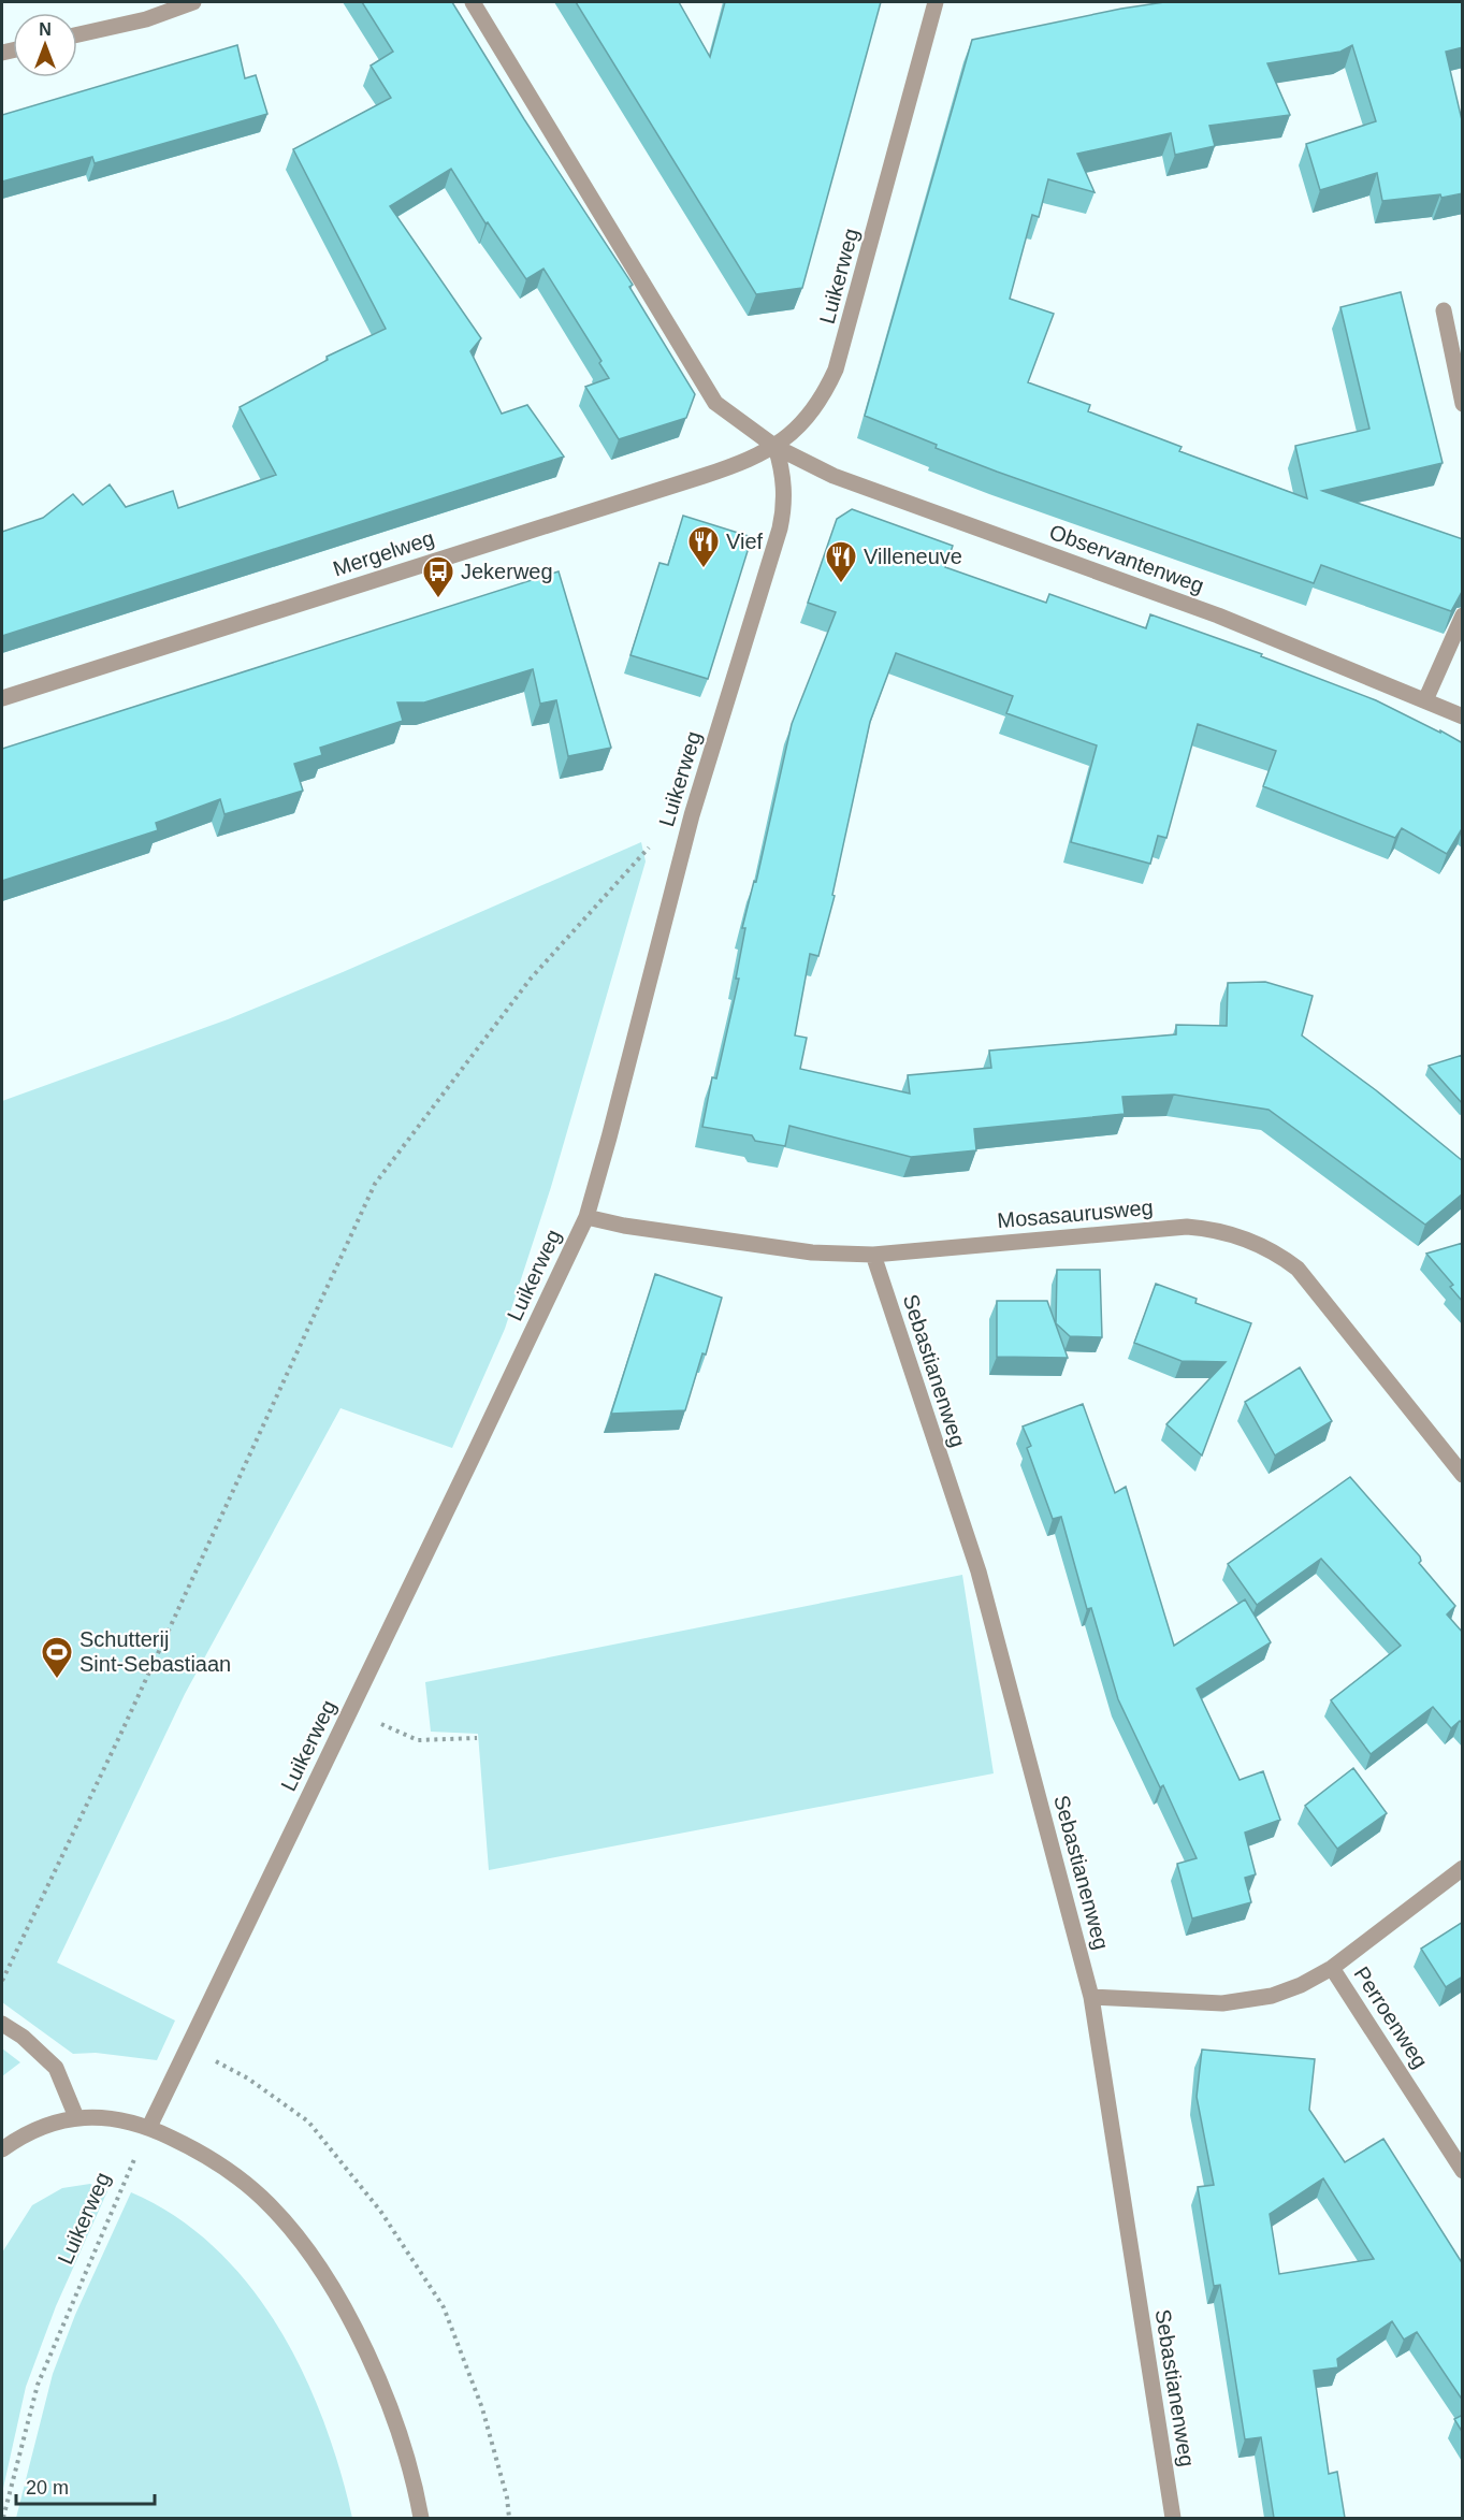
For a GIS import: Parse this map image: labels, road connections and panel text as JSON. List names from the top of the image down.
{
  "streets": {
    "street": [
      "Luikerweg",
      "Mergelweg",
      "Observantenweg",
      "Mosasaurusweg",
      "Sebastianenweg",
      "Perroenweg"
    ]
  },
  "crossings": [
    ["Luikerweg", "Mergelweg"],
    ["Luikerweg", "Observantenweg"],
    ["Luikerweg", "Mosasaurusweg"],
    ["Mergelweg", "Observantenweg"],
    ["Mosasaurusweg", "Sebastianenweg"],
    ["Sebastianenweg", "Perroenweg"]
  ],
  "places": {
    "restaurant": ["Vief", "Villeneuve"],
    "bus stop": ["Jekerweg"],
    "sports": ["Schutterij Sint-Sebastiaan"]
  },
  "scale_bar": "20 m",
  "north": "top"
}
